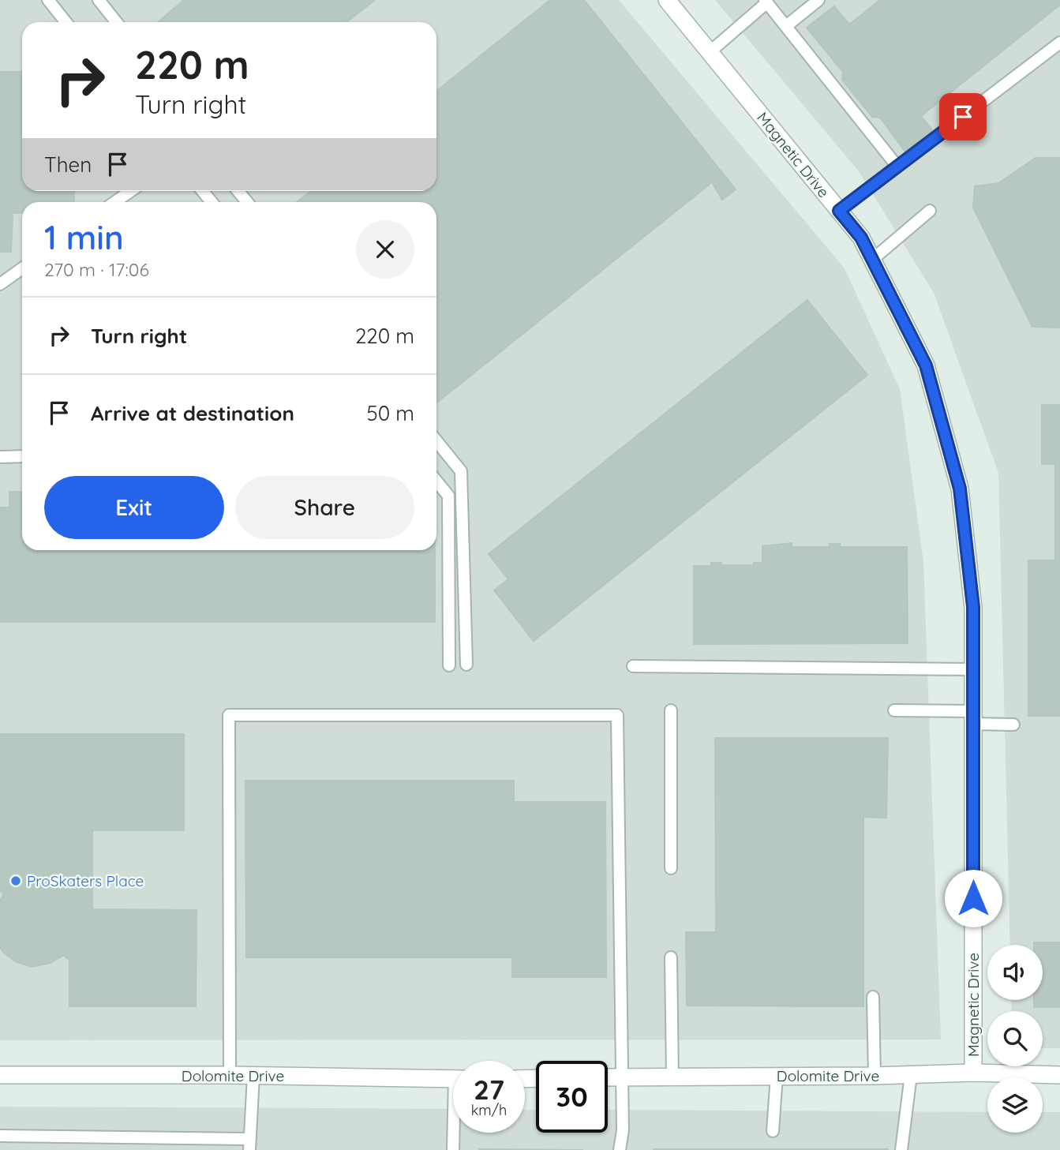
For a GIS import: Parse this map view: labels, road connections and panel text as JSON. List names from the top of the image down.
{
  "streets": {
    "street": ["Magnetic Drive", "Dolomite Drive"]
  },
  "crossings": [
    ["Magnetic Drive", "Dolomite Drive"]
  ],
  "places": ["ProSkaters Place"],
  "page": {
    "turn": ["220 m", "Turn right"],
    "then": "Then",
    "heading": ["1 min", "270 m · 17:06"],
    "list": [
      {
        "name": "Turn right",
        "value": "220 m"
      },
      {
        "name": "Arrive at destination",
        "value": "50 m"
      }
    ],
    "buttons": ["Exit", "Share"],
    "speed": "27 km/h",
    "limit": "30"
  }
}
